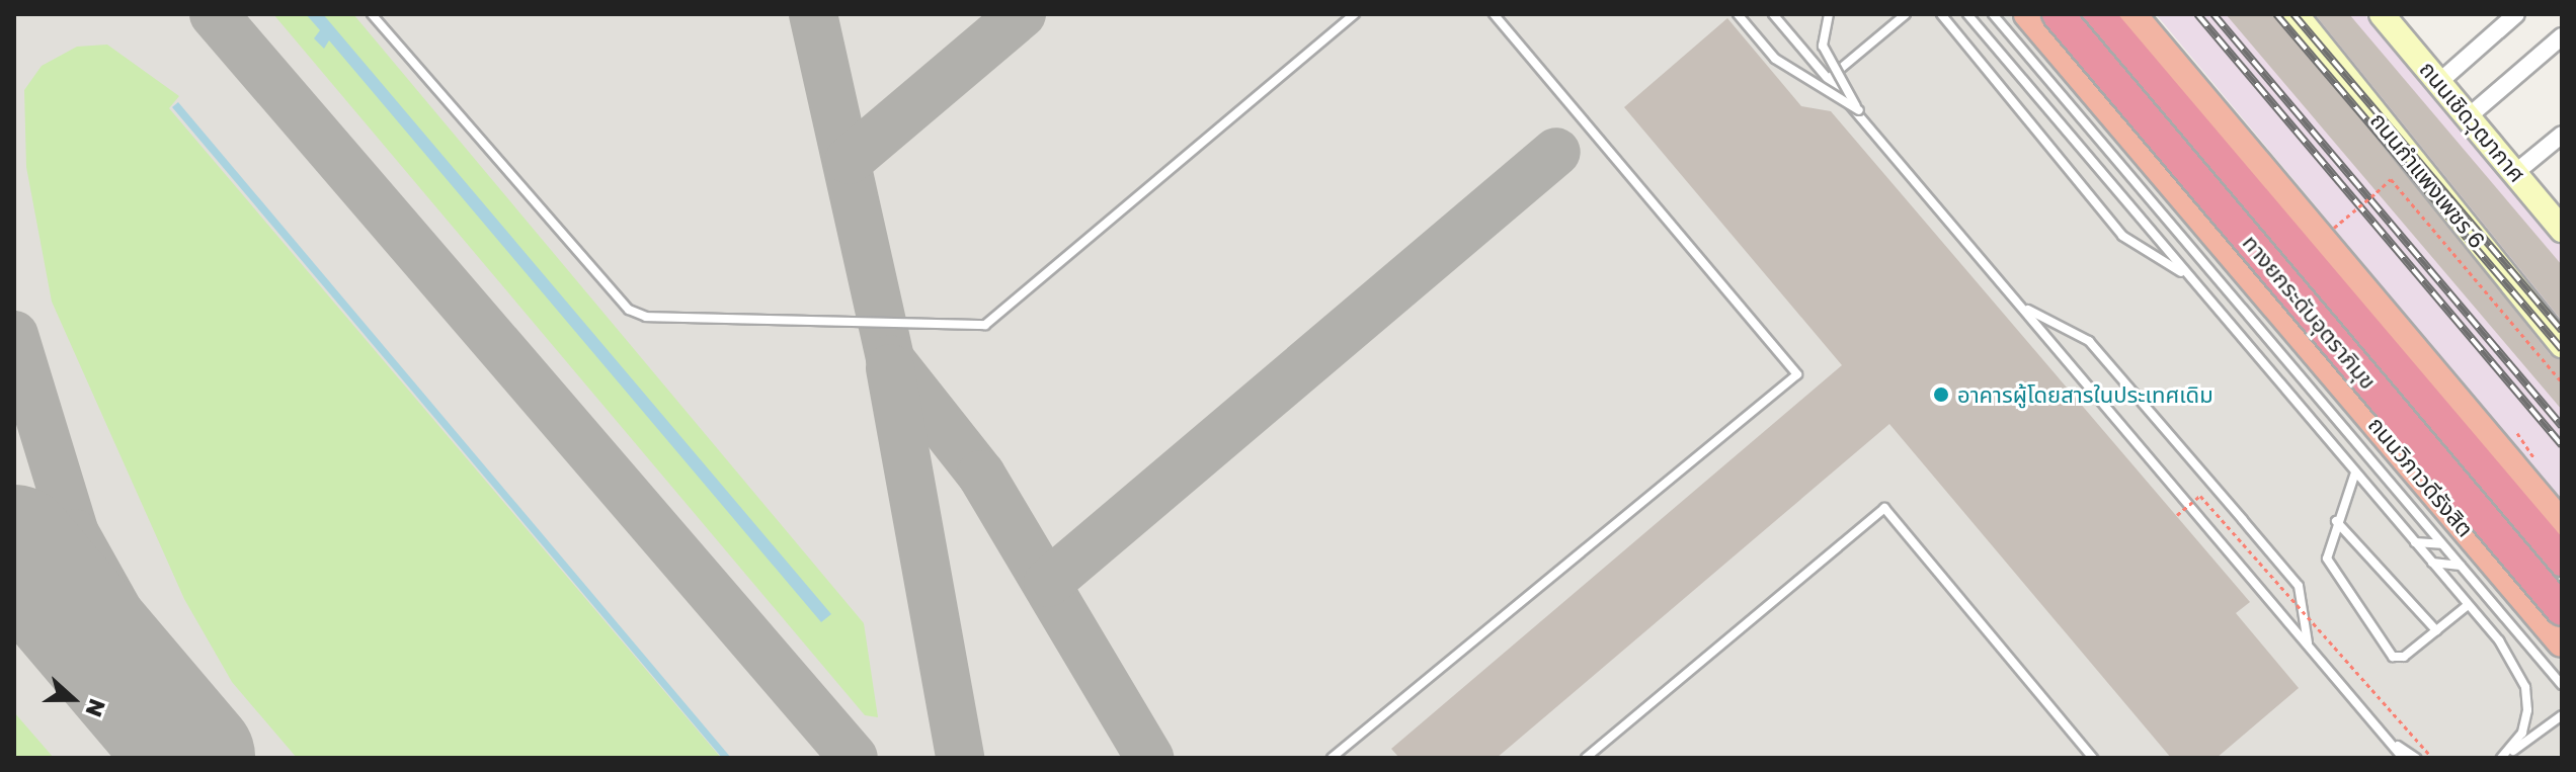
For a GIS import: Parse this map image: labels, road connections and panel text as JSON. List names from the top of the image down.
{
  "streets": {
    "highway": ["ทางยกระดับอุตราภิมุข", "ถนนวิภาวดีรังสิต"],
    "main road": ["ถนนเชิดวุฒากาศ", "ถนนกำแพงเพชร 6"]
  },
  "places": ["อาคารผู้โดยสารในประเทศเดิม"],
  "north": "right"
}
